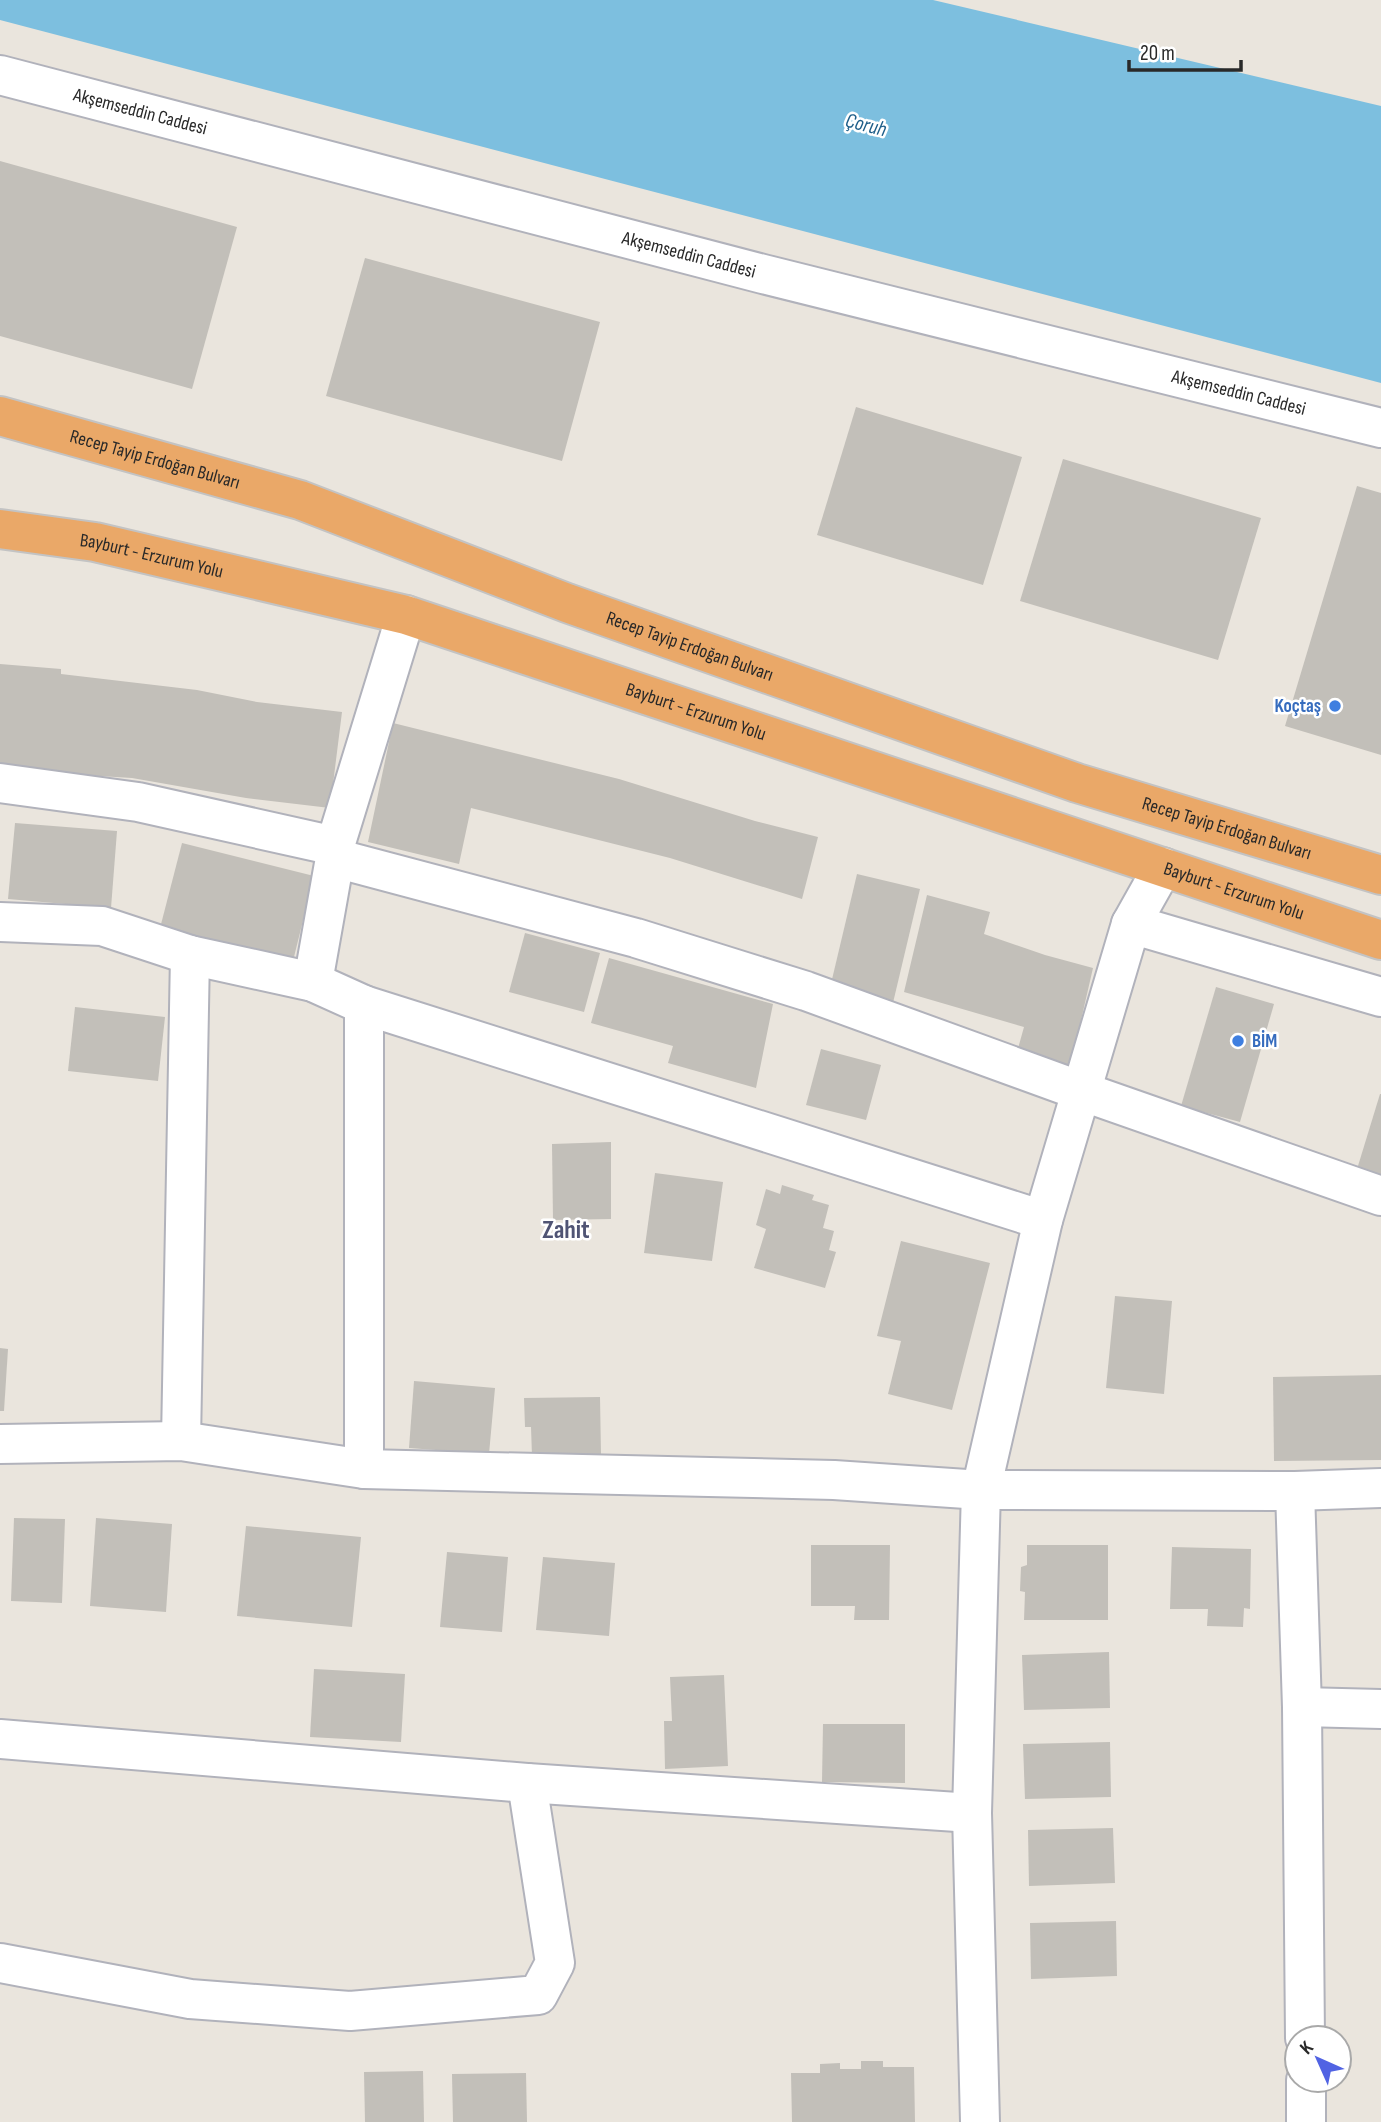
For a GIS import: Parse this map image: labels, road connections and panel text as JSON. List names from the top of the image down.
{
  "streets": {
    "highway": ["Recep Tayip Erdoğan Bulvarı", "Bayburt - Erzurum Yolu"],
    "street": ["Akşemseddin Caddesi"]
  },
  "districts": ["Zahit"],
  "water": ["Çoruh"],
  "places": ["Koçtaş", "BİM"],
  "scale_bar": "20 m",
  "north": "top left"
}
